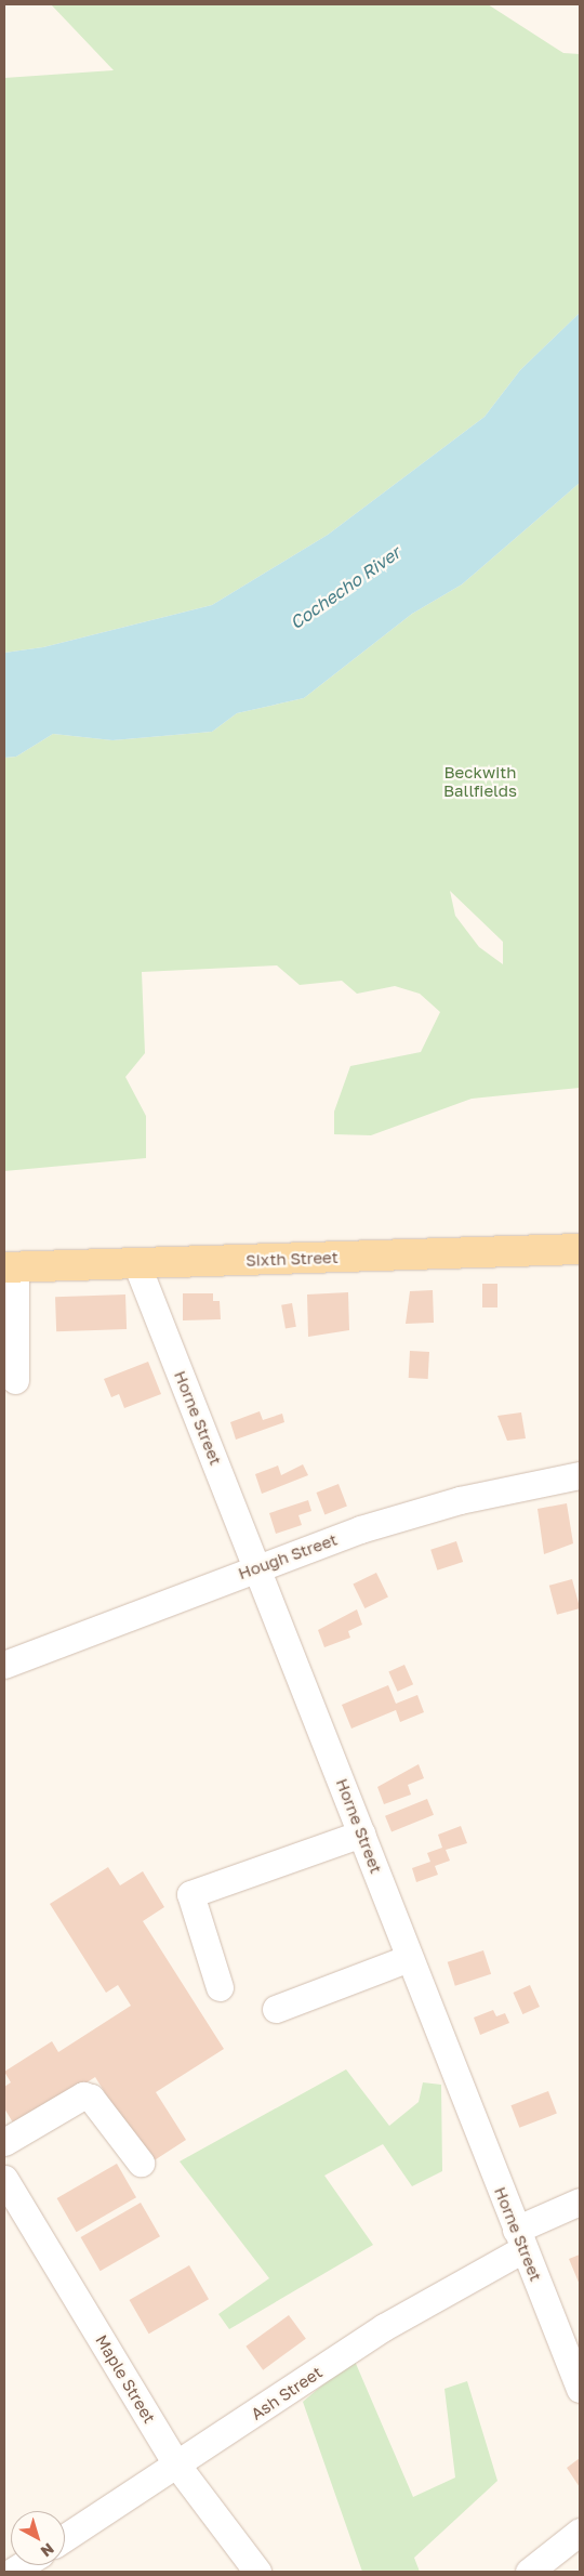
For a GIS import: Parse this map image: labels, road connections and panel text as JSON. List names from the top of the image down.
{
  "streets": {
    "main road": ["Sixth Street"],
    "street": [
      "Horne Street",
      "Hough Street",
      "Maple Street",
      "Ash Street"
    ]
  },
  "crossings": [
    ["Sixth Street", "Horne Street"],
    ["Horne Street", "Hough Street"],
    ["Horne Street", "Ash Street"],
    ["Maple Street", "Ash Street"]
  ],
  "water": ["Cochecho River"],
  "parks": ["Beckwith Ballfields"],
  "north": "bottom right"
}
